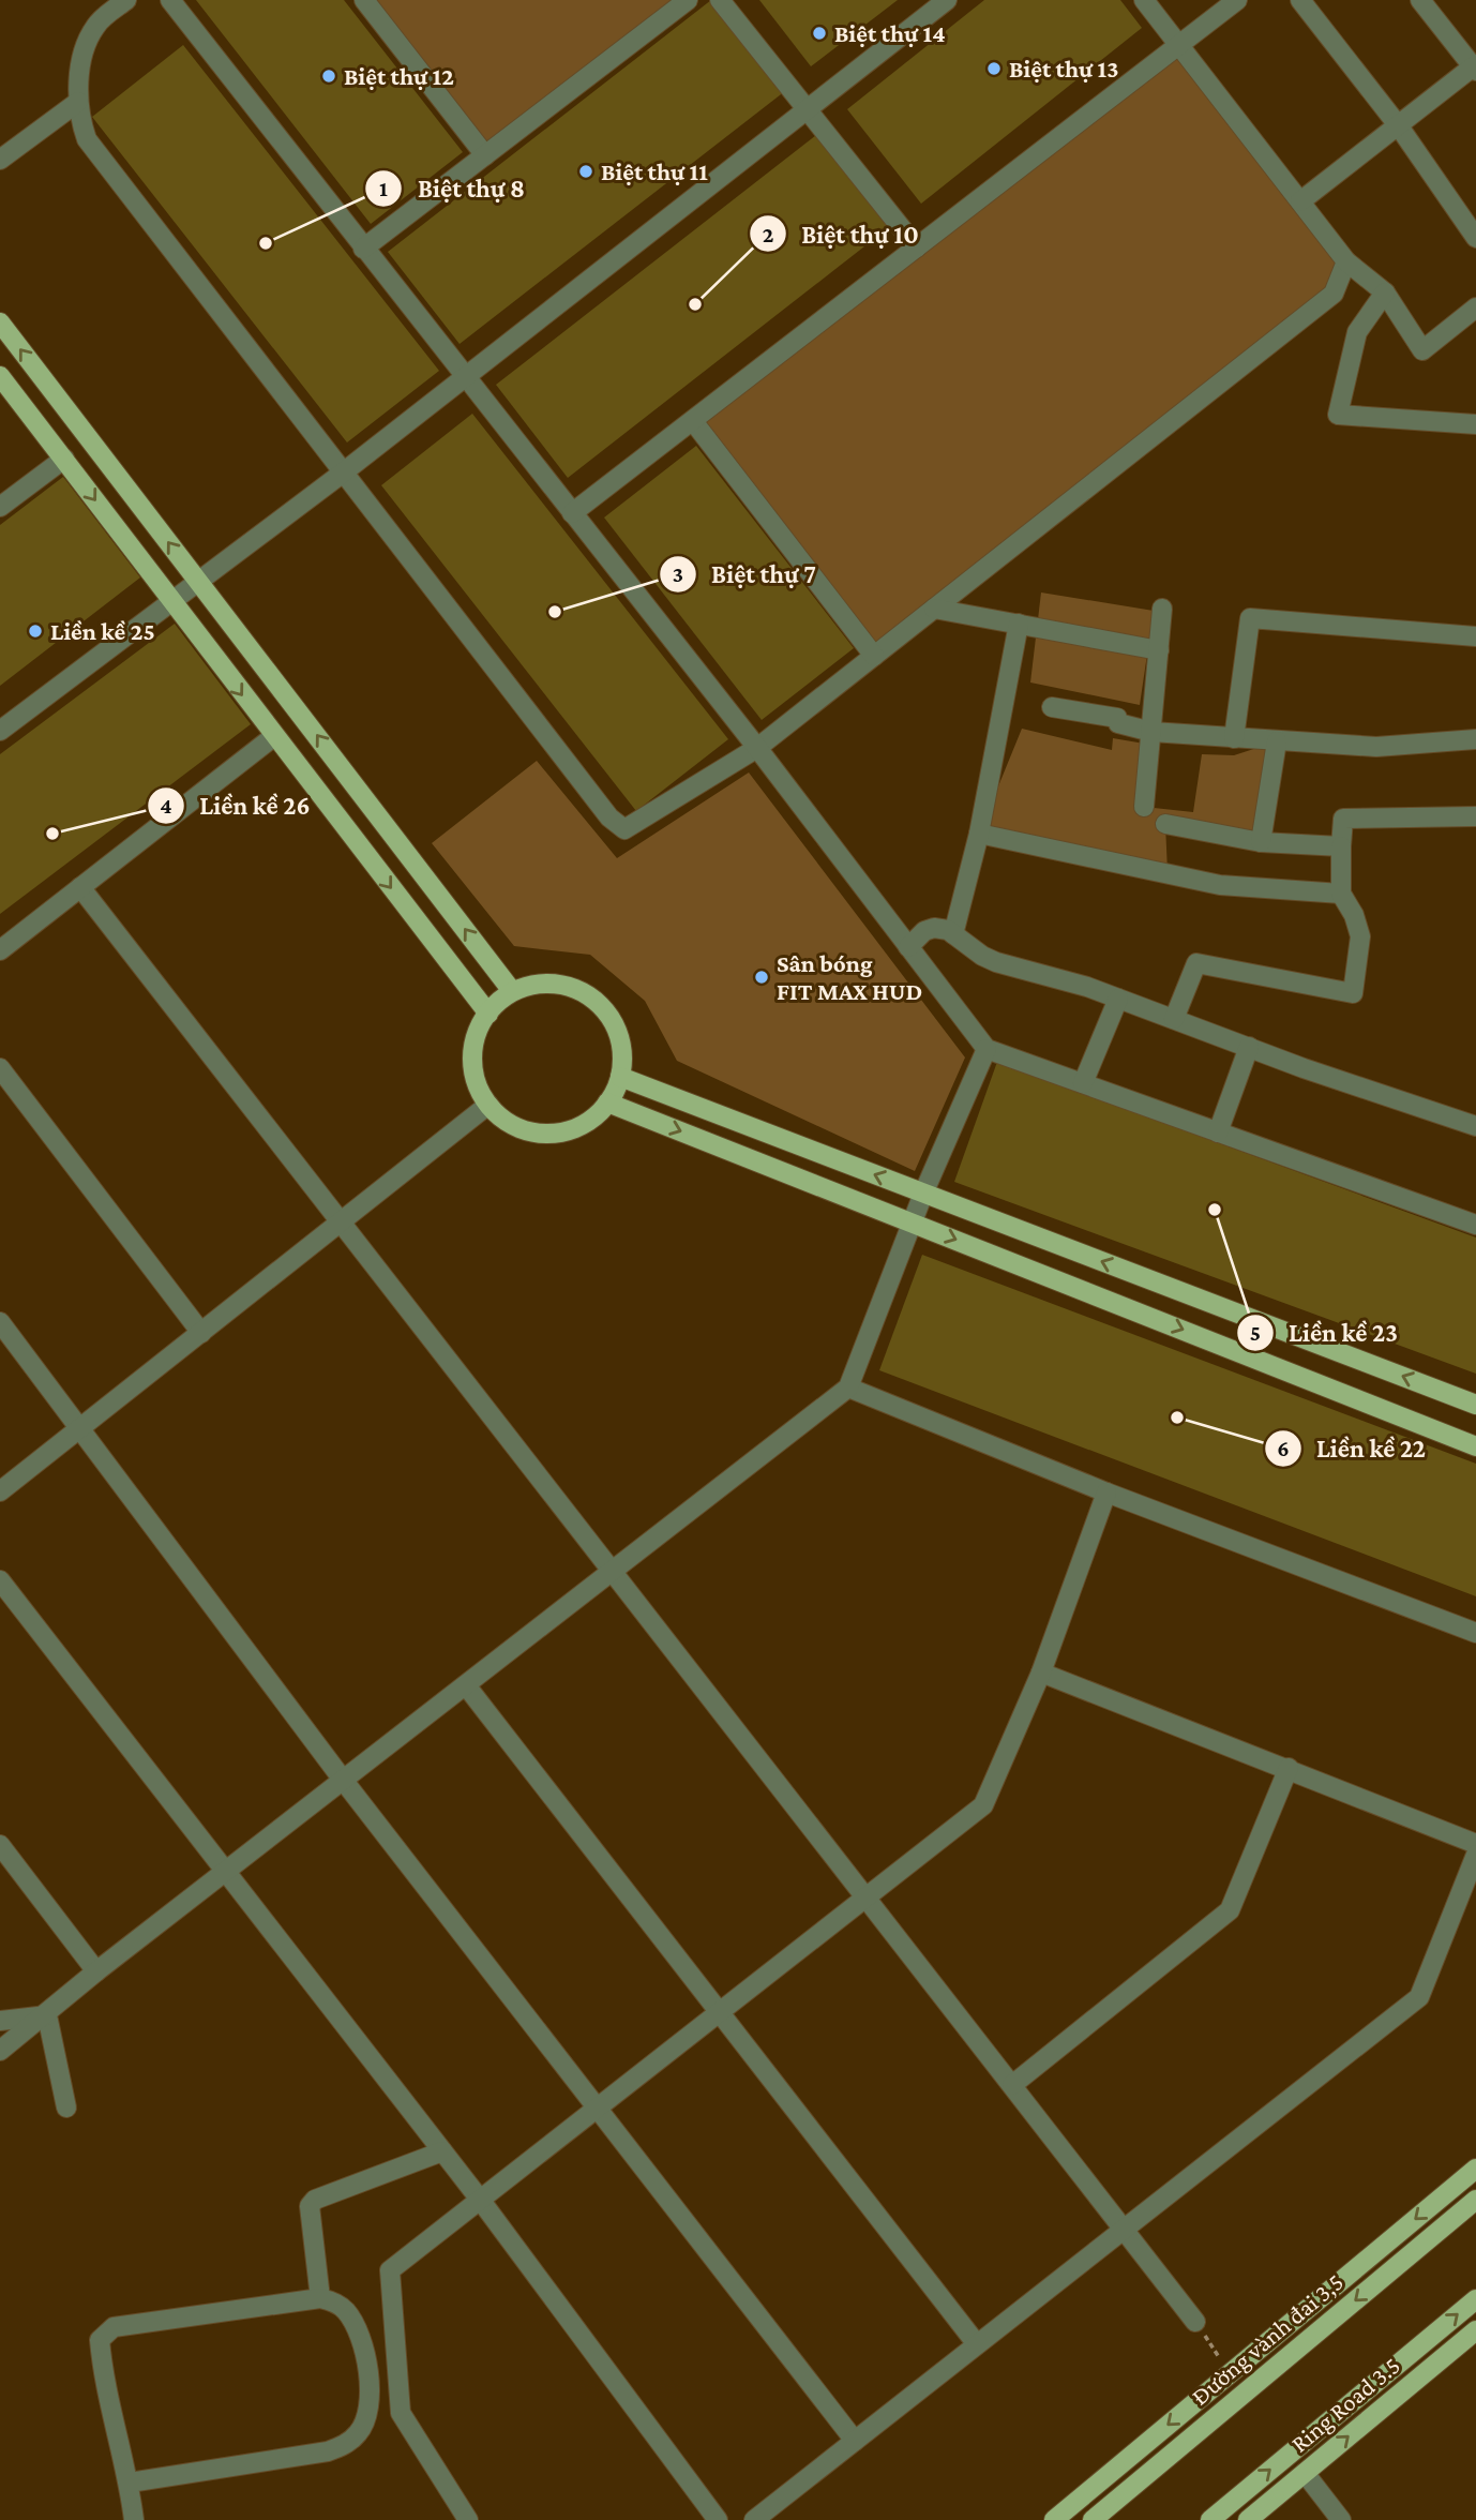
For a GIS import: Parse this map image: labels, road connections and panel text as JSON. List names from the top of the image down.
{
  "streets": {
    "main road": ["Đường vành đai 3,5", "Ring Road 3.5"]
  },
  "places": [
    "Biệt thự 14",
    "Biệt thự 13",
    "Biệt thự 12",
    "Biệt thự 11",
    "Biệt thự 8",
    "Biệt thự 10",
    "Biệt thự 7",
    "Liền kề 25",
    "Liền kề 26",
    "Sân bóng FIT MAX HUD",
    "Liền kề 23",
    "Liền kề 22"
  ]
}
